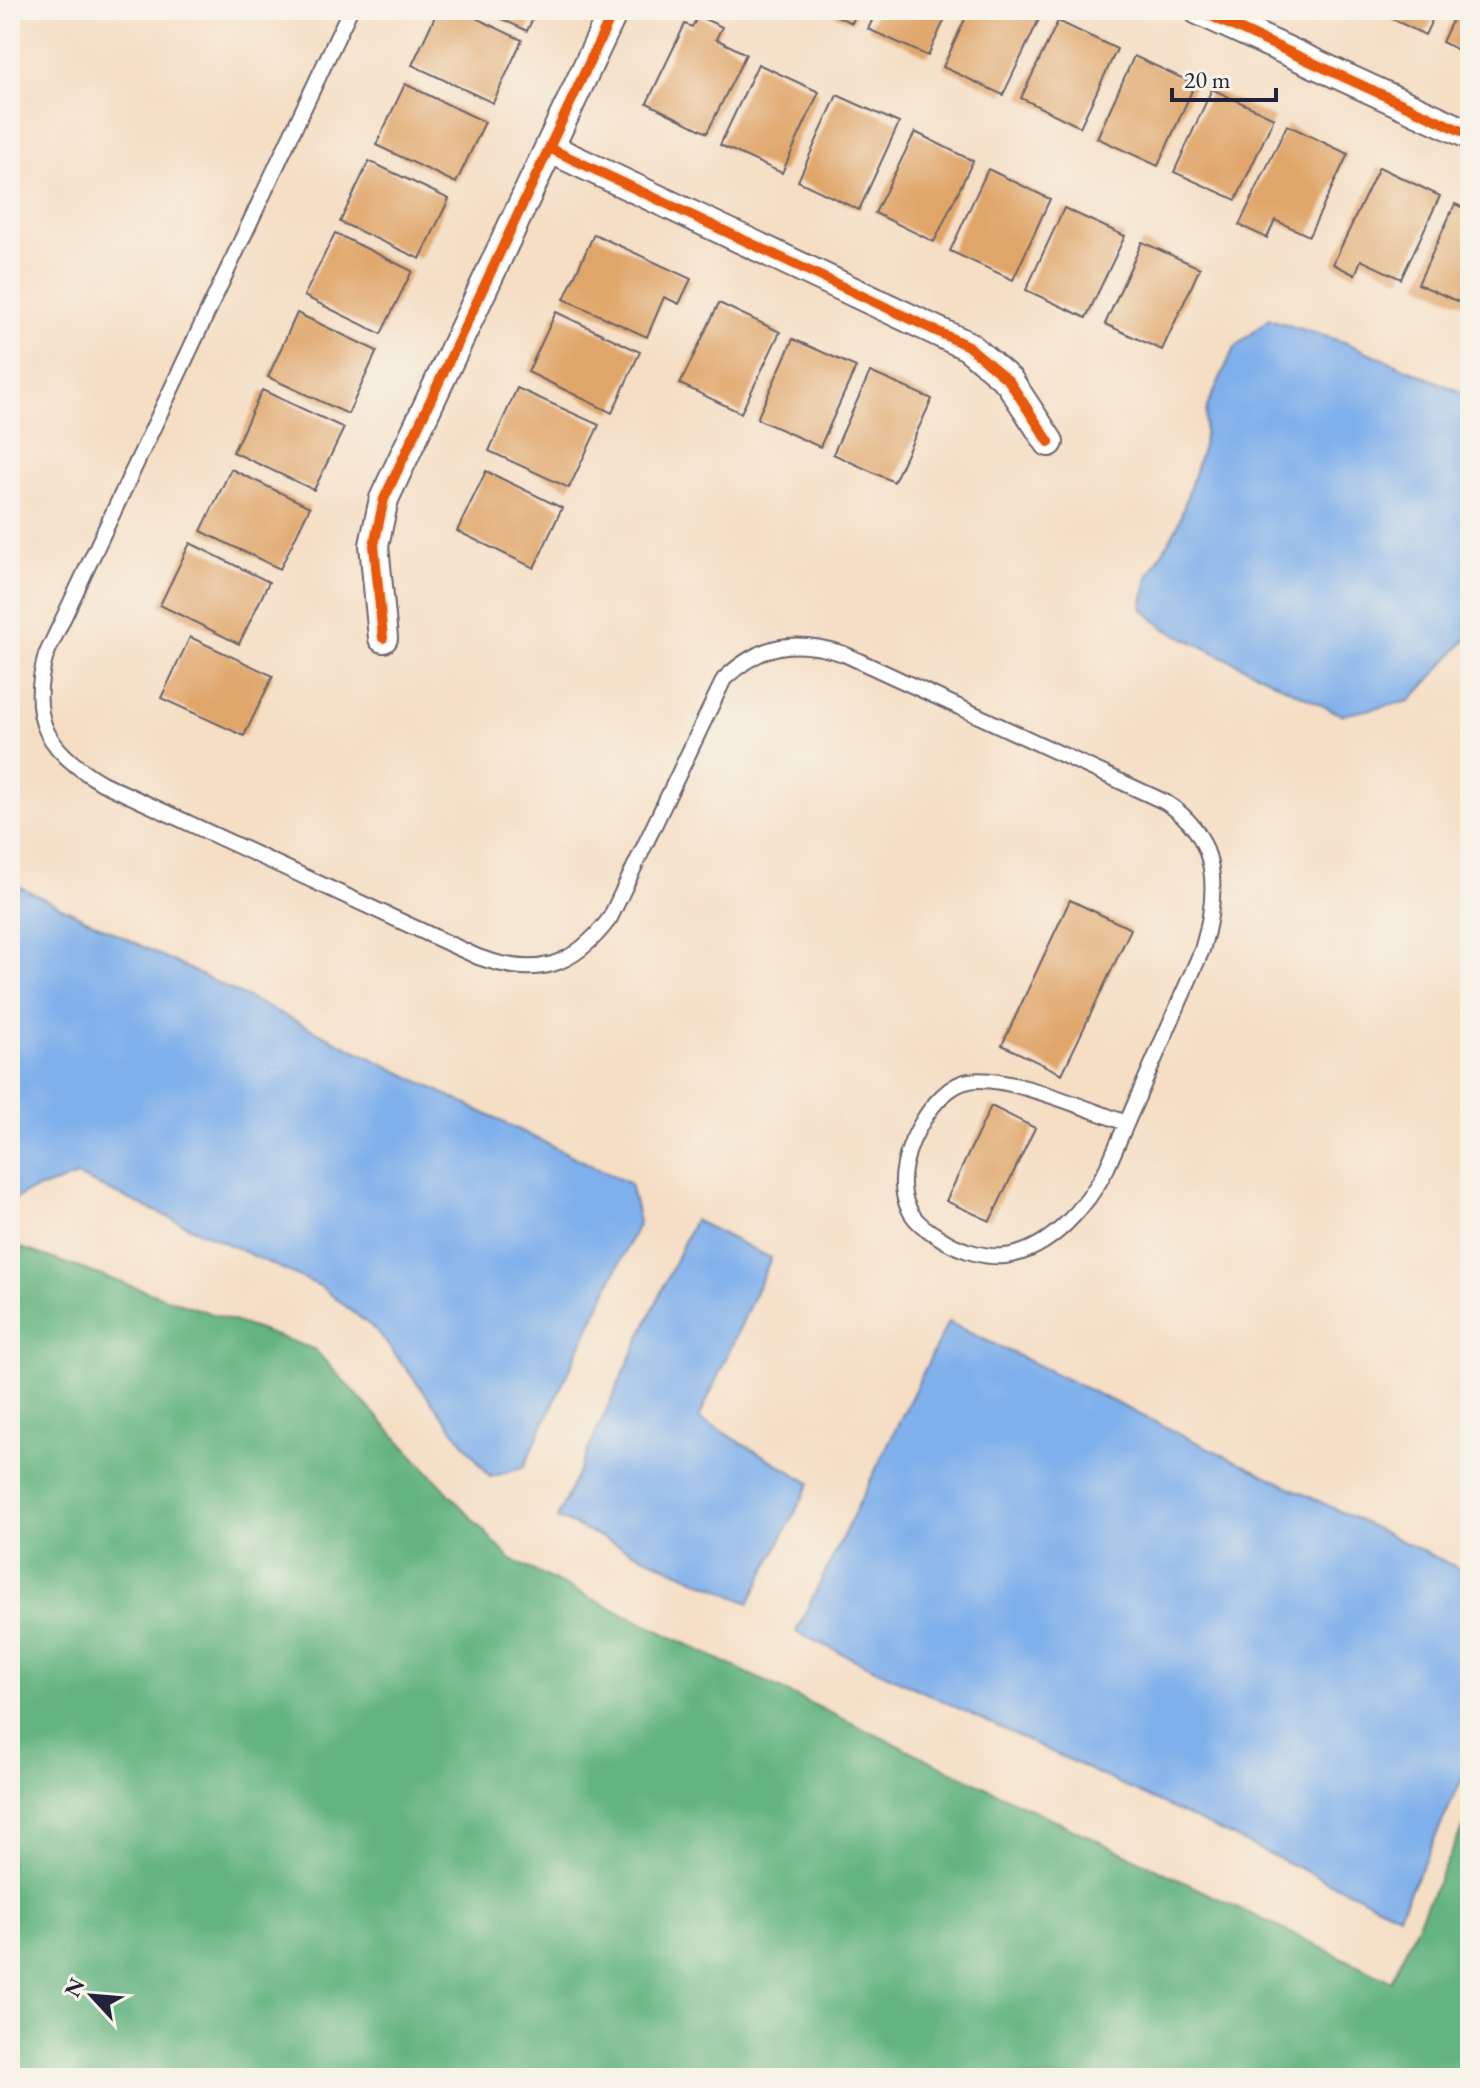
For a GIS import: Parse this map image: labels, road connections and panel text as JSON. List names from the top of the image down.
{
  "scale_bar": "20 m",
  "north": "top left"
}
